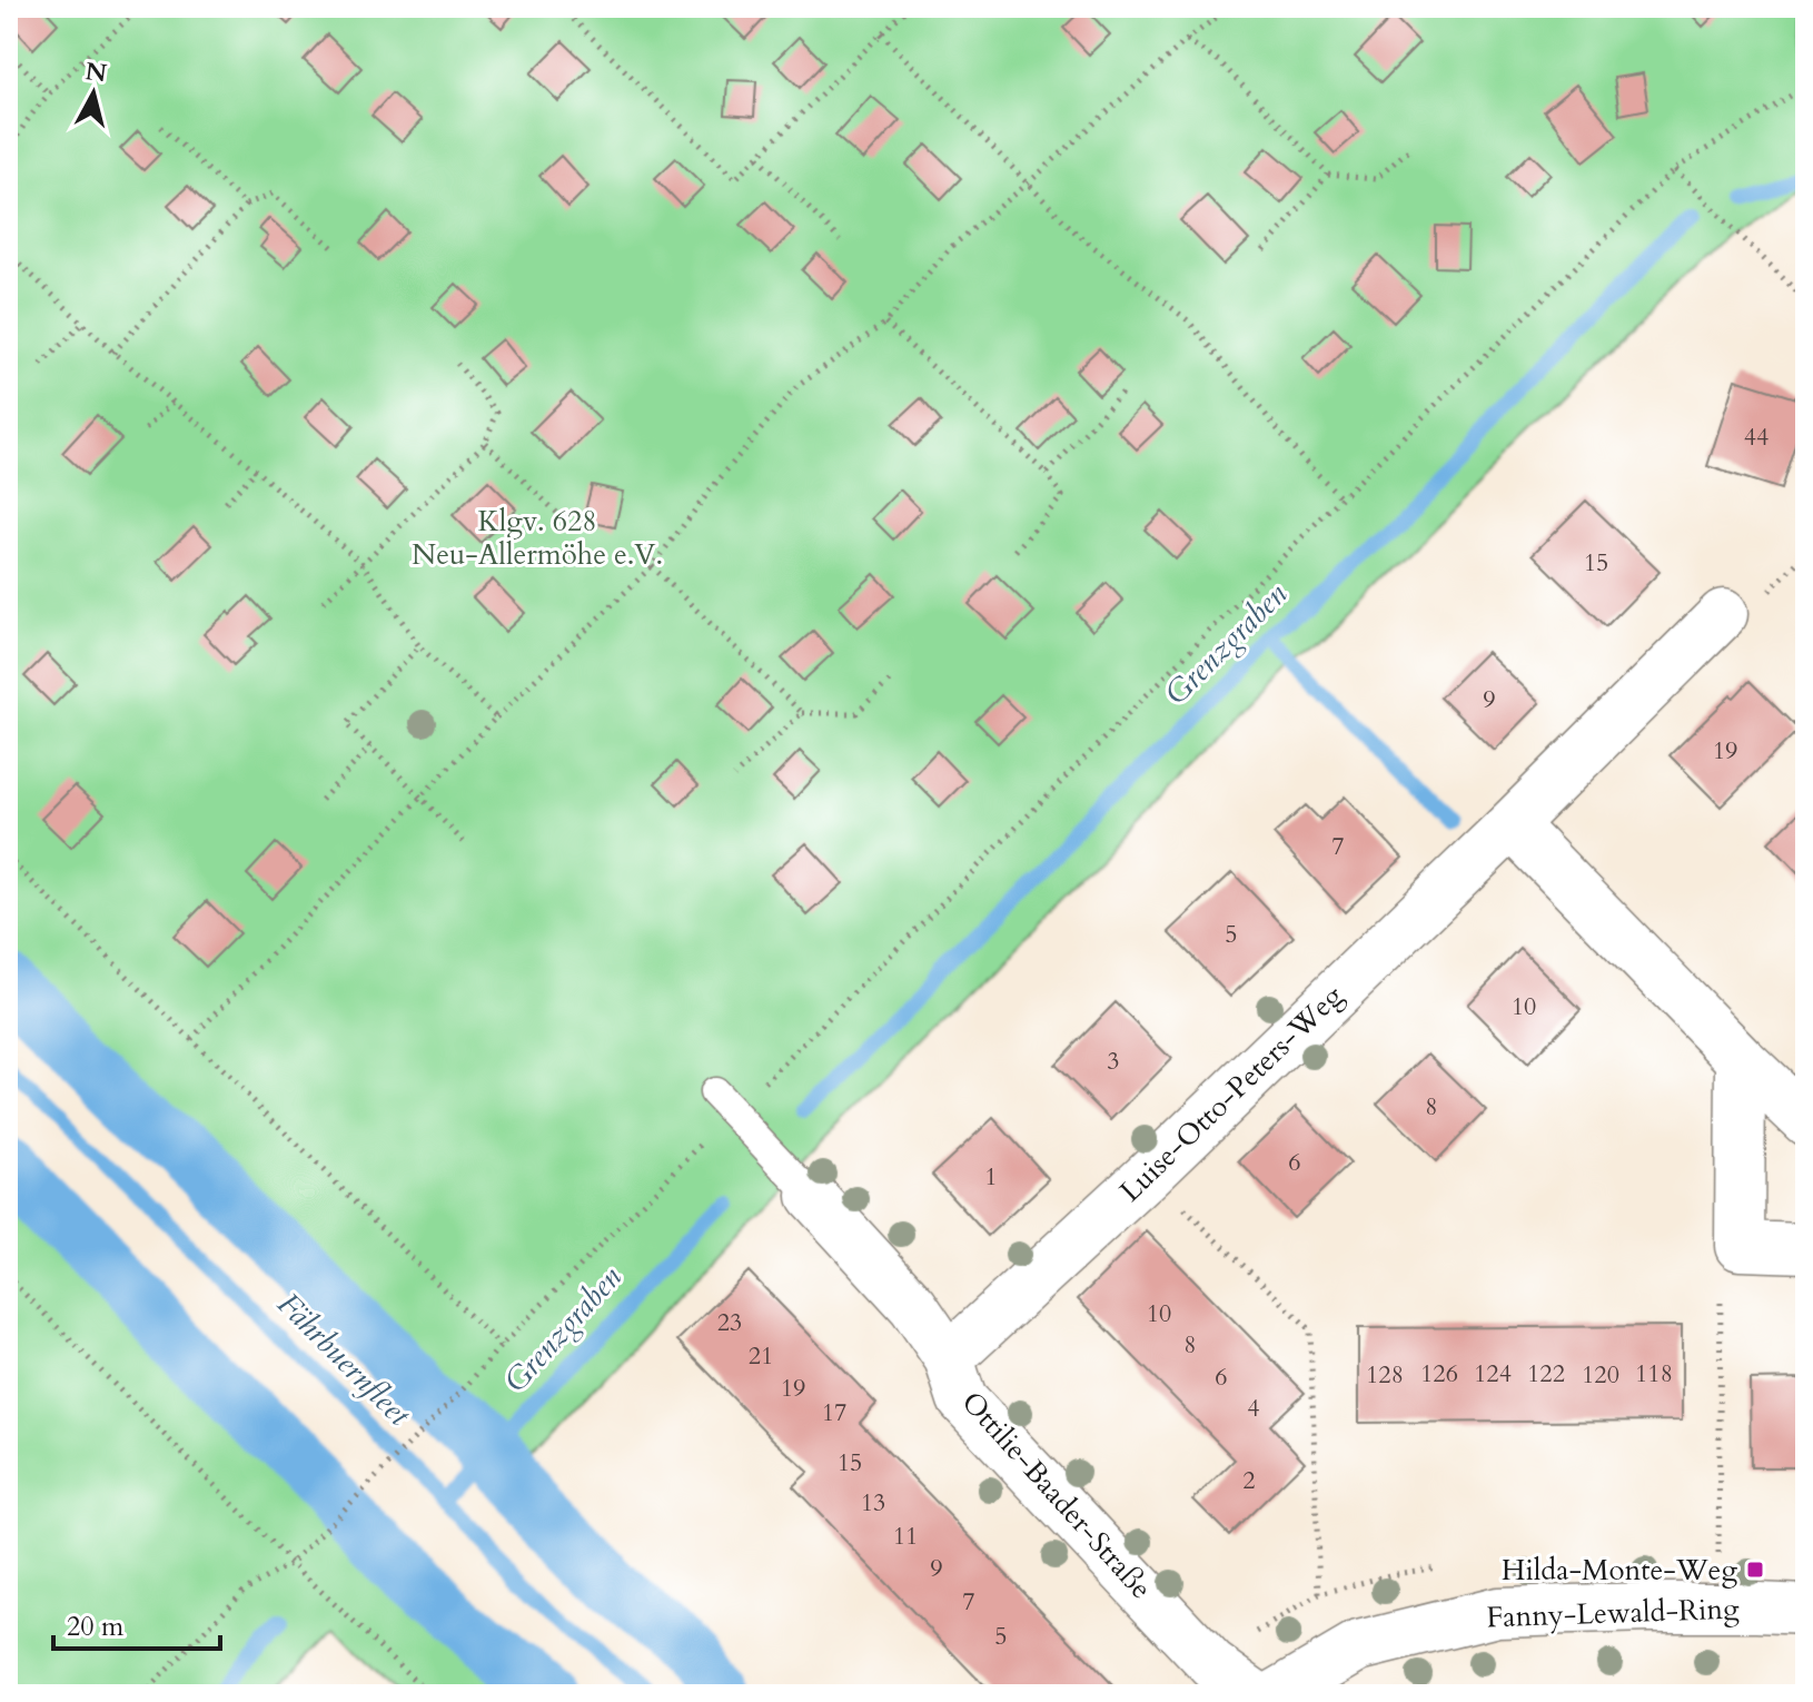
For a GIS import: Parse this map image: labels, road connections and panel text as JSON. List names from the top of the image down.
{
  "streets": {
    "street": ["Luise-Otto-Peters-Weg", "Ottilie-Baader-Straße", "Fanny-Lewald-Ring"]
  },
  "crossings": [
    ["Luise-Otto-Peters-Weg", "Ottilie-Baader-Straße"]
  ],
  "water": ["Grenzgraben", "Fährbuernfleet"],
  "parks": ["Klgv. 628 Neu-Allermöhe e.V."],
  "places": {
    "transit": ["Hilda-Monte-Weg"]
  },
  "house_numbers": [
    "44",
    "15",
    "9",
    "19",
    "7",
    "5",
    "10",
    "3",
    "8",
    "6",
    "1",
    "10",
    "23",
    "8",
    "21",
    "126",
    "124",
    "122",
    "118",
    "128",
    "120",
    "6",
    "19",
    "4",
    "17",
    "15",
    "2",
    "13",
    "11",
    "9",
    "7",
    "5"
  ],
  "scale_bar": "20 m",
  "north": "top"
}
